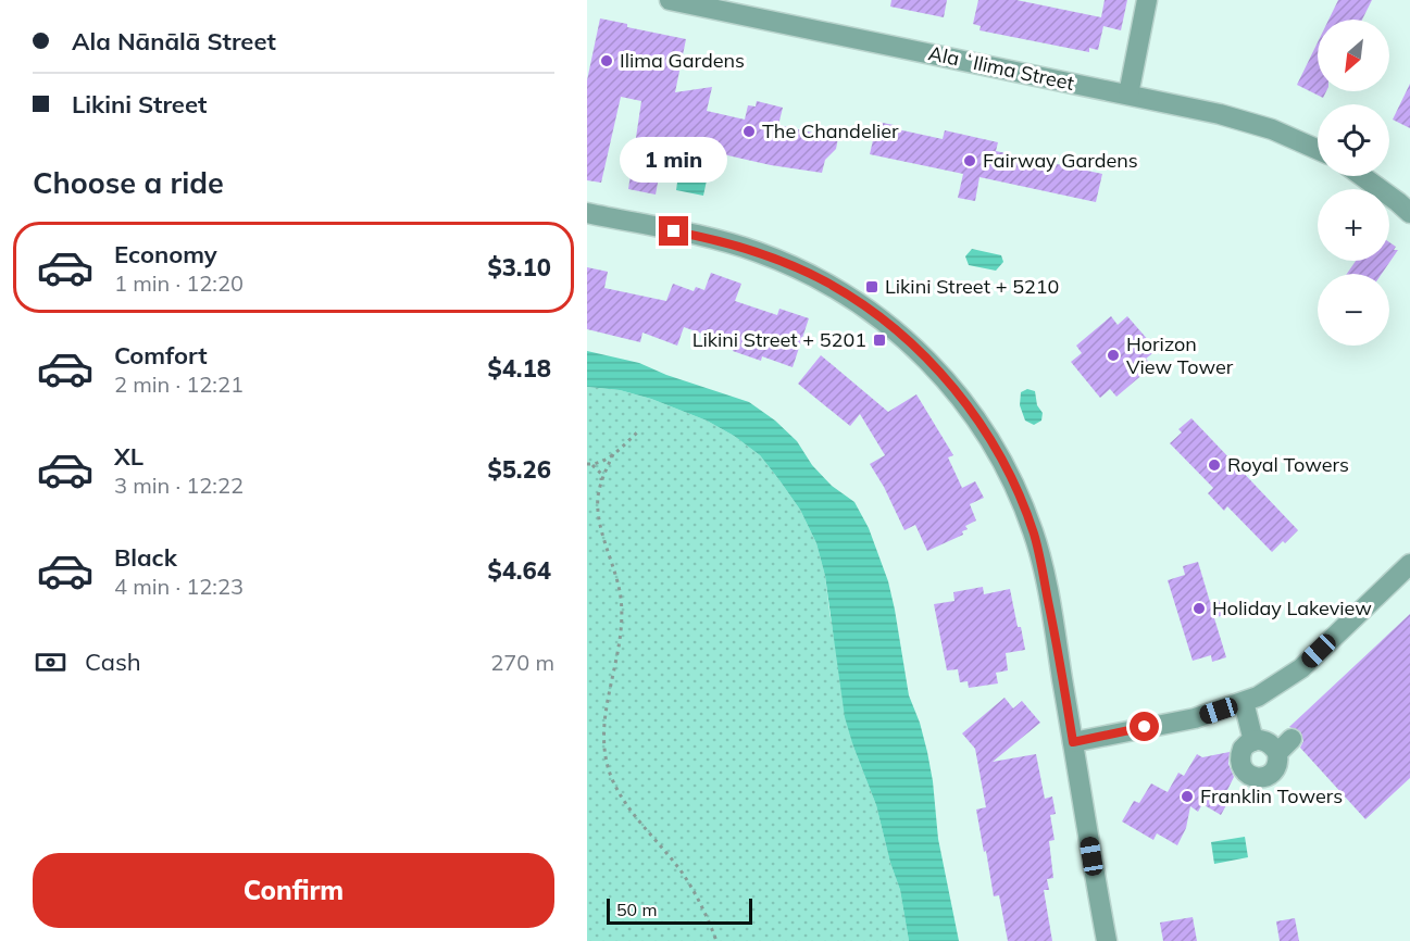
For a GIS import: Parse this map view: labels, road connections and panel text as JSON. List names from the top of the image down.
{
  "streets": {
    "street": ["Ala ʻIlima Street"]
  },
  "places": {
    "other": [
      "Ilima Gardens",
      "The Chandelier",
      "Fairway Gardens",
      "Horizon View Tower",
      "Royal Towers",
      "Holiday Lakeview",
      "Franklin Towers"
    ],
    "transit": ["Likini Street + 5210", "Likini Street + 5201"]
  },
  "scale_bar": "50 m",
  "north": "bottom left",
  "page": {
    "banner": ["Ala Nānālā Street", "Likini Street"],
    "map_buttons": ["+", "−"],
    "bubble": "1 min",
    "heading": "Choose a ride",
    "list": [
      {
        "name": "Economy",
        "note": "1 min · 12:20",
        "value": "$3.10"
      },
      {
        "name": "Comfort",
        "note": "2 min · 12:21",
        "value": "$4.18"
      },
      {
        "name": "XL",
        "note": "3 min · 12:22",
        "value": "$5.26"
      },
      {
        "name": "Black",
        "note": "4 min · 12:23",
        "value": "$4.64"
      }
    ],
    "pay": ["Cash", "270 m"],
    "buttons": "Confirm",
    "scale": "50 m"
  }
}
